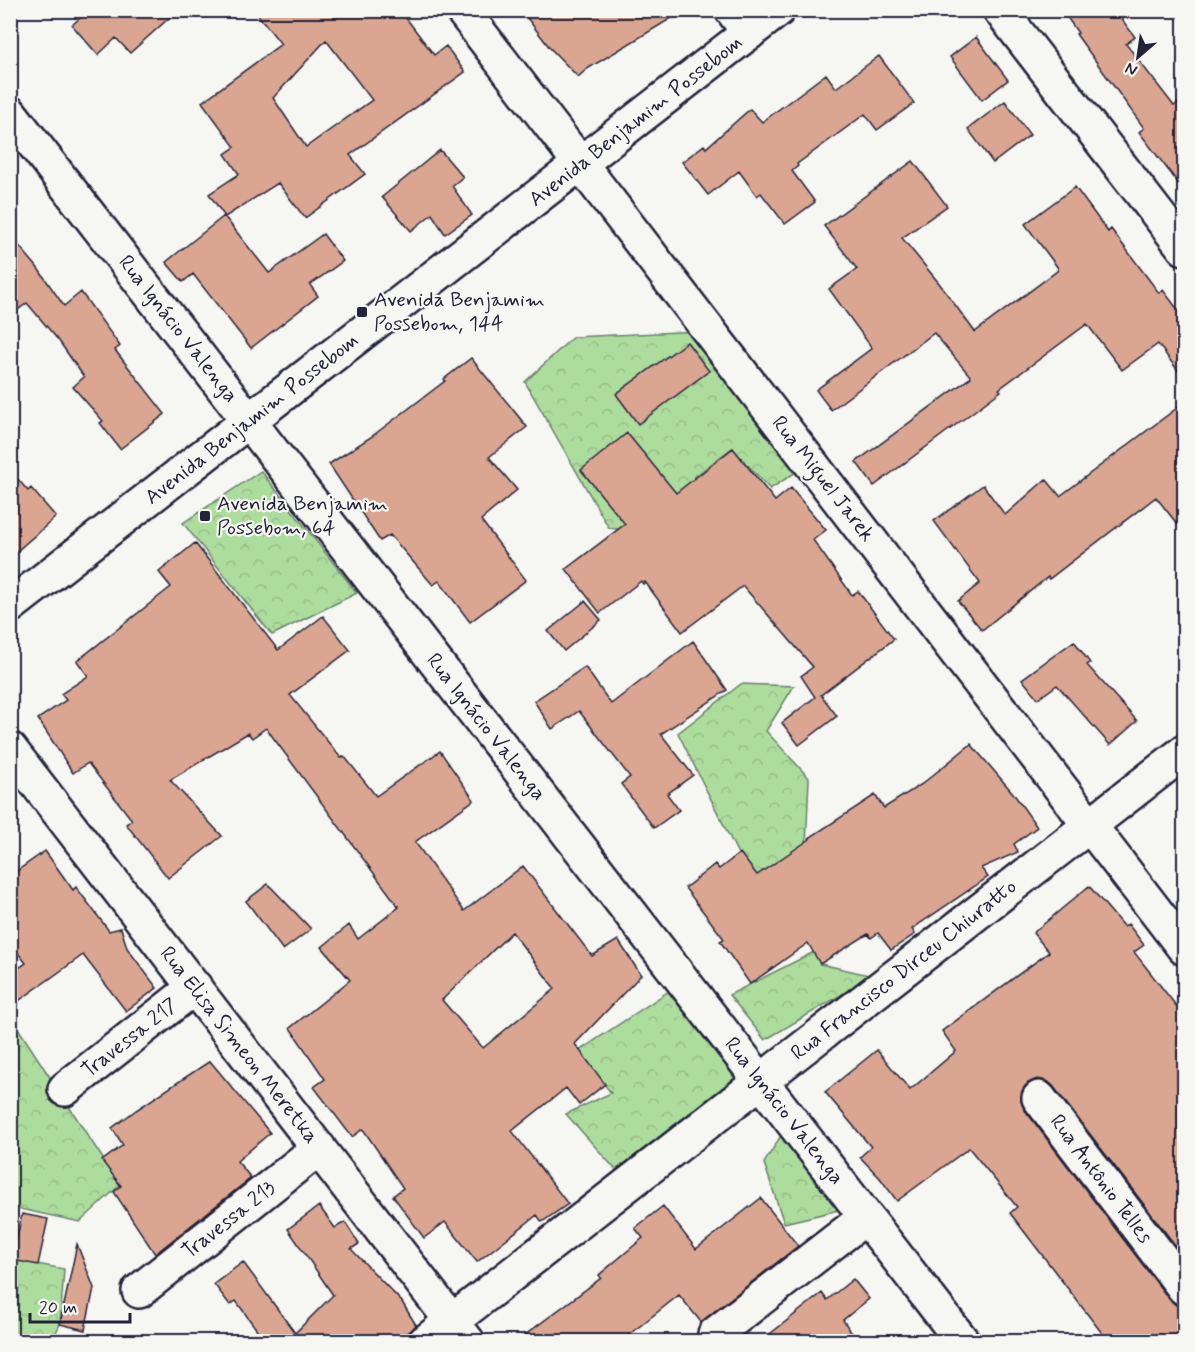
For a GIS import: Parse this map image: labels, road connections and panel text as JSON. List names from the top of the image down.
{
  "streets": {
    "street": [
      "Avenida Benjamim Possebom",
      "Rua Ignácio Valenga",
      "Rua Miguel Jarek",
      "Rua Francisco Dirceu Chiuratto",
      "Travessa 217",
      "Rua Elisa Simeon Meretka",
      "Rua Antônio Telles",
      "Travessa 213"
    ]
  },
  "crossings": [
    ["Avenida Benjamim Possebom", "Rua Ignácio Valenga"],
    ["Avenida Benjamim Possebom", "Rua Miguel Jarek"],
    ["Rua Ignácio Valenga", "Rua Francisco Dirceu Chiuratto"],
    ["Rua Miguel Jarek", "Rua Francisco Dirceu Chiuratto"],
    ["Rua Francisco Dirceu Chiuratto", "Rua Elisa Simeon Meretka"],
    ["Travessa 217", "Rua Elisa Simeon Meretka"],
    ["Rua Elisa Simeon Meretka", "Travessa 213"]
  ],
  "places": {
    "transit": ["Avenida Benjamim Possebom, 144", "Avenida Benjamim Possebom, 64"]
  },
  "scale_bar": "20 m",
  "north": "bottom left"
}
